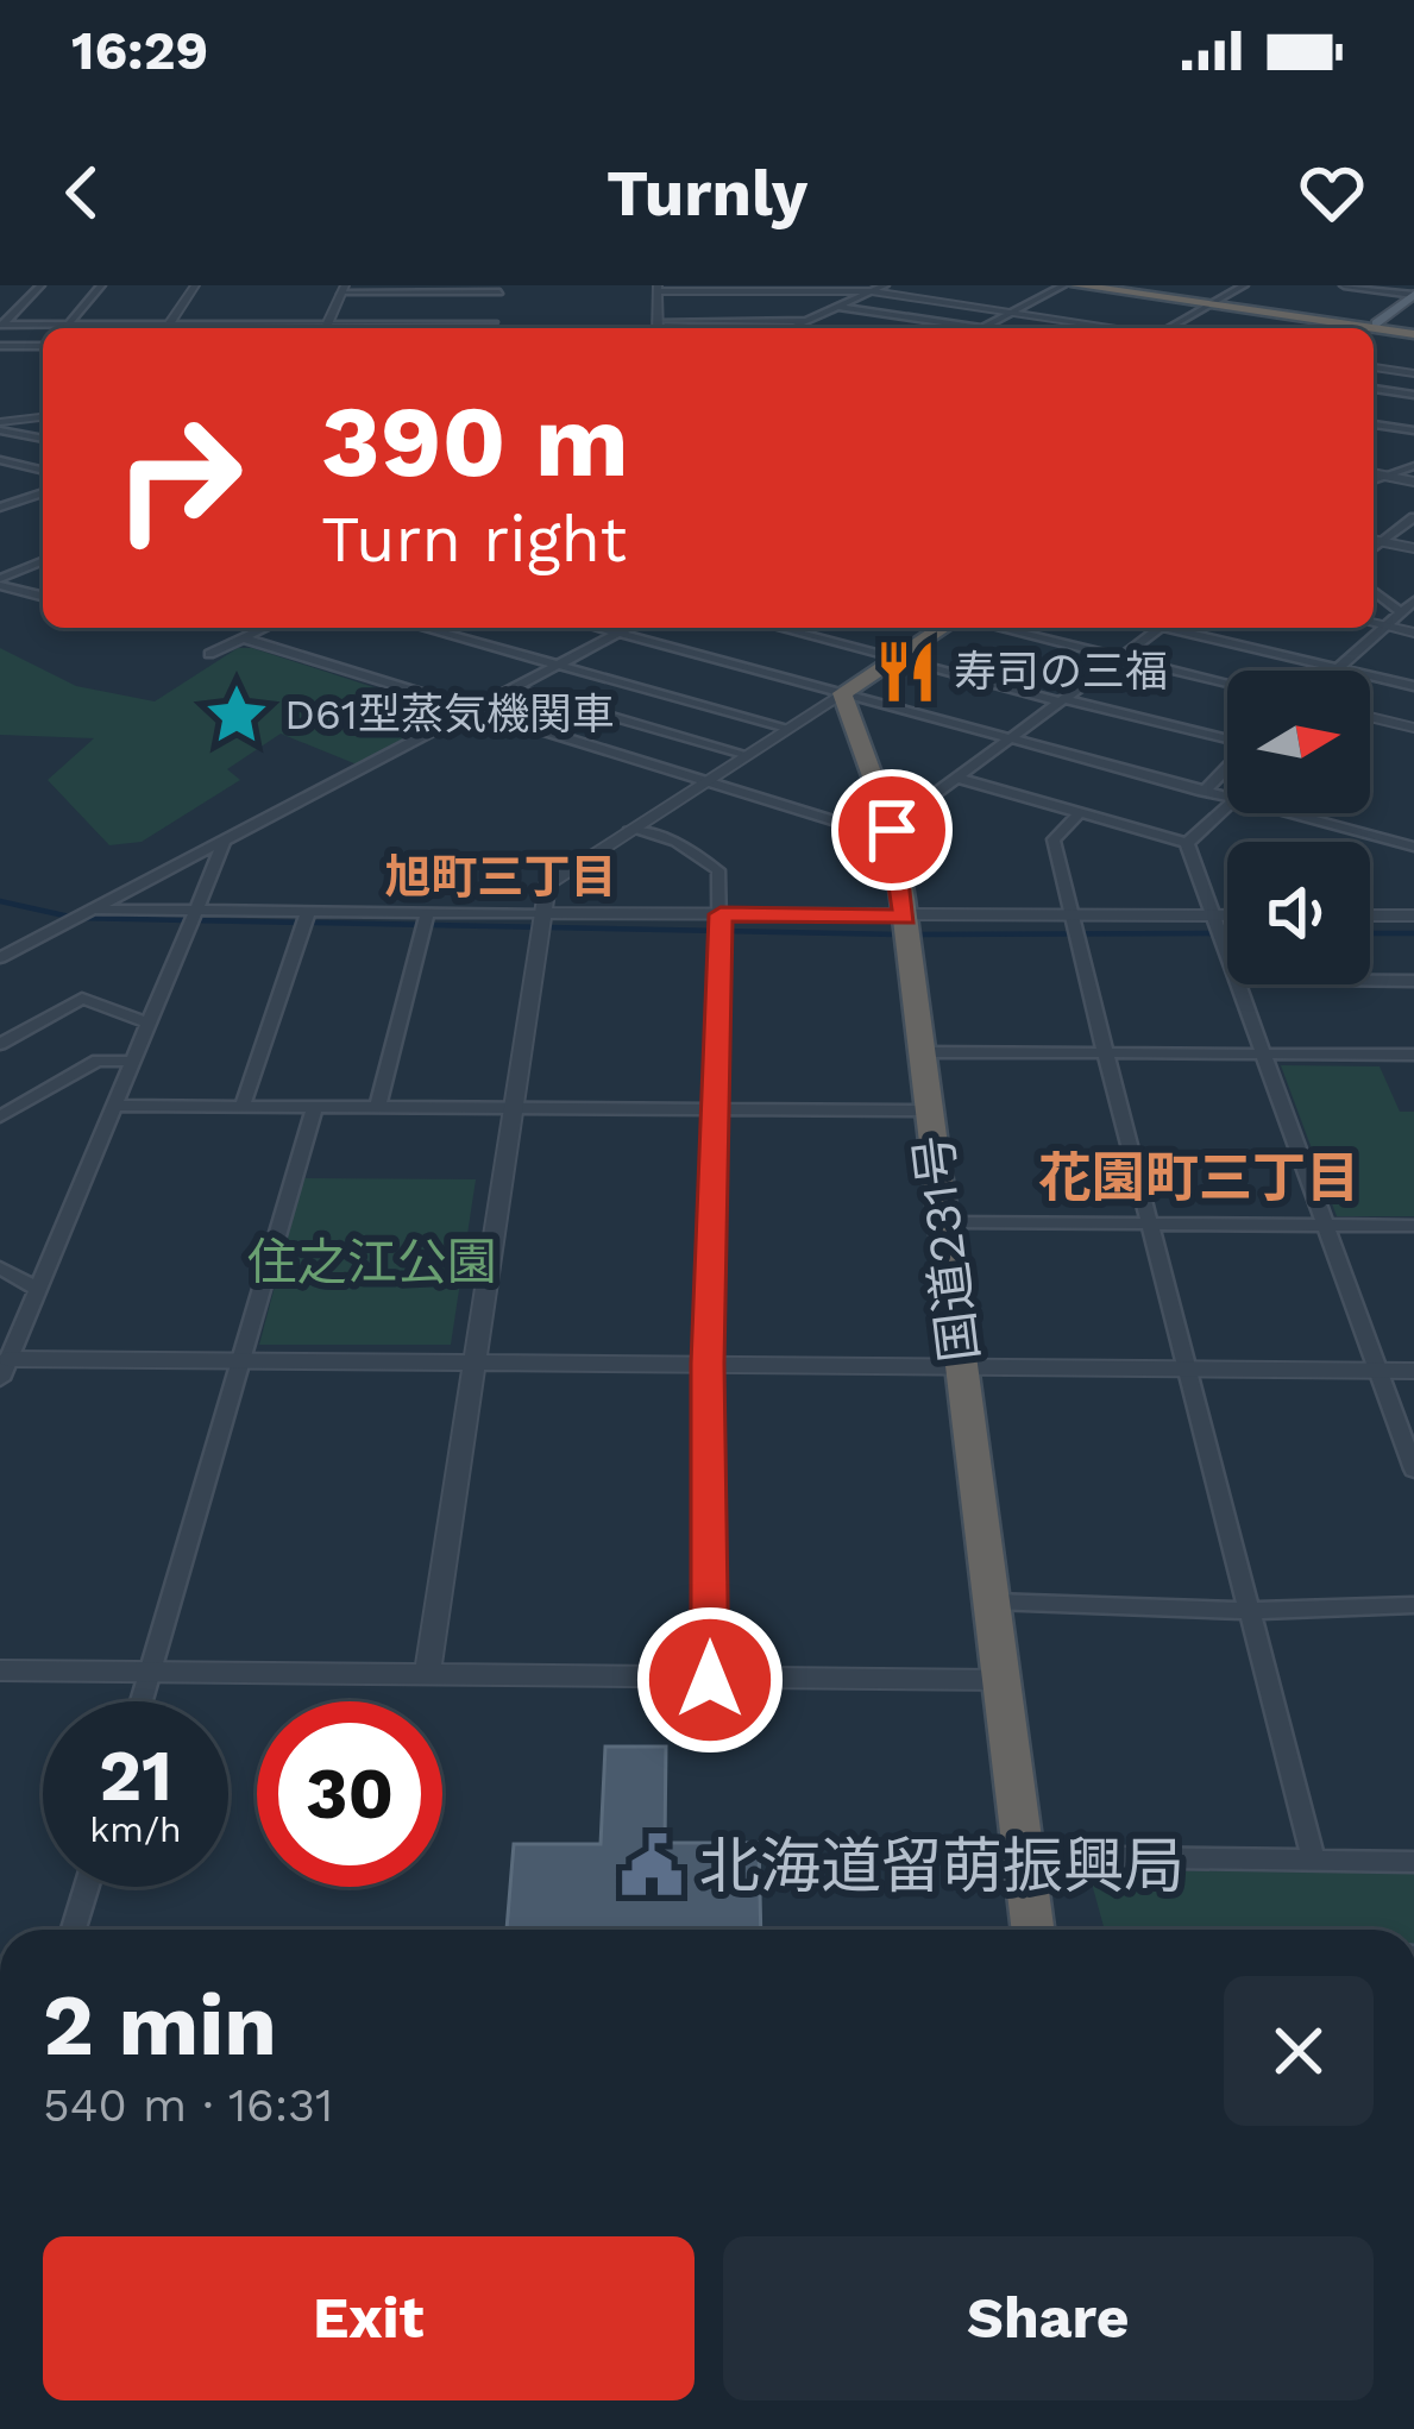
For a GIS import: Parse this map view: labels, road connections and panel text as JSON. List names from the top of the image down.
{
  "streets": {
    "highway": ["国道231号"]
  },
  "districts": ["旭町三丁目", "花園町三丁目"],
  "parks": ["住之江公園"],
  "places": {
    "restaurant": ["寿司の三福"],
    "place": ["D61型蒸気機関車"],
    "public building": ["北海道留萌振興局"]
  },
  "north": "right",
  "page": {
    "status": "16:29",
    "header": "Turnly",
    "turn": ["390 m", "Turn right"],
    "speed": "21 km/h",
    "limit": "30",
    "heading": ["2 min", "540 m · 16:31"],
    "buttons": ["Exit", "Share"]
  }
}
